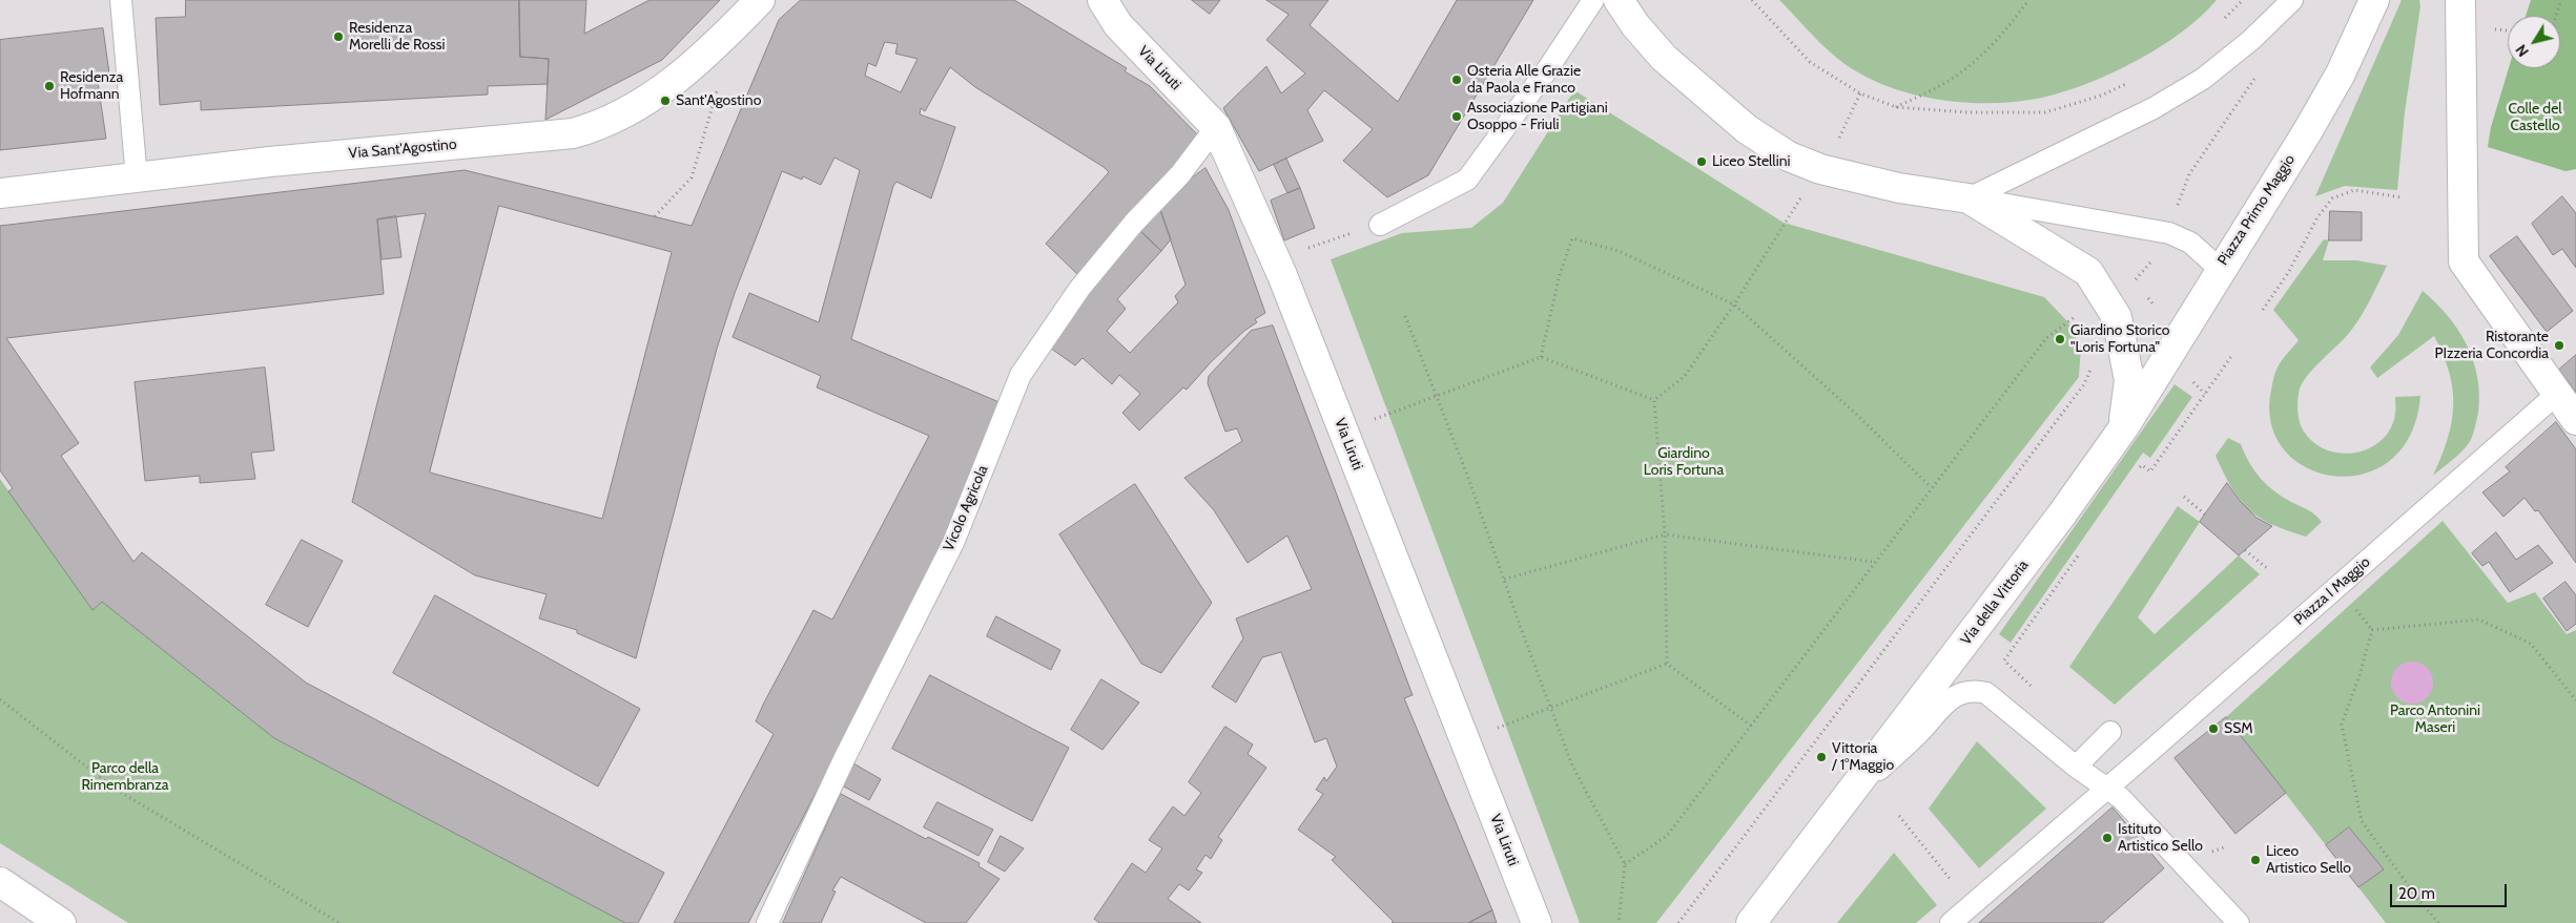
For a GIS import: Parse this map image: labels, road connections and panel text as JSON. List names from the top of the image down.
{
  "streets": {
    "street": [
      "Via Liruti",
      "Via Sant'Agostino",
      "Piazza Primo Maggio",
      "Via della Vittoria"
    ],
    "lane": ["Vicolo Agricola", "Piazza I Maggio"]
  },
  "crossings": [
    ["Via Liruti", "Vicolo Agricola"],
    ["Piazza Primo Maggio", "Via della Vittoria"]
  ],
  "parks": [
    "Colle del Castello",
    "Giardino Loris Fortuna",
    "Parco Antonini Maseri",
    "Parco della Rimembranza"
  ],
  "places": [
    "Residenza Morelli de Rossi",
    "Osteria Alle Grazie da Paola e Franco",
    "Residenza Hofmann",
    "Sant'Agostino",
    "Associazione Partigiani Osoppo - Friuli",
    "Liceo Stellini",
    "Giardino Storico \"Loris Fortuna\"",
    "Ristorante PIzzeria Concordia",
    "SSM",
    "Vittoria / 1°Maggio",
    "Istituto Artistico Sello",
    "Liceo Artistico Sello"
  ],
  "scale_bar": "20 m",
  "north": "bottom left"
}
